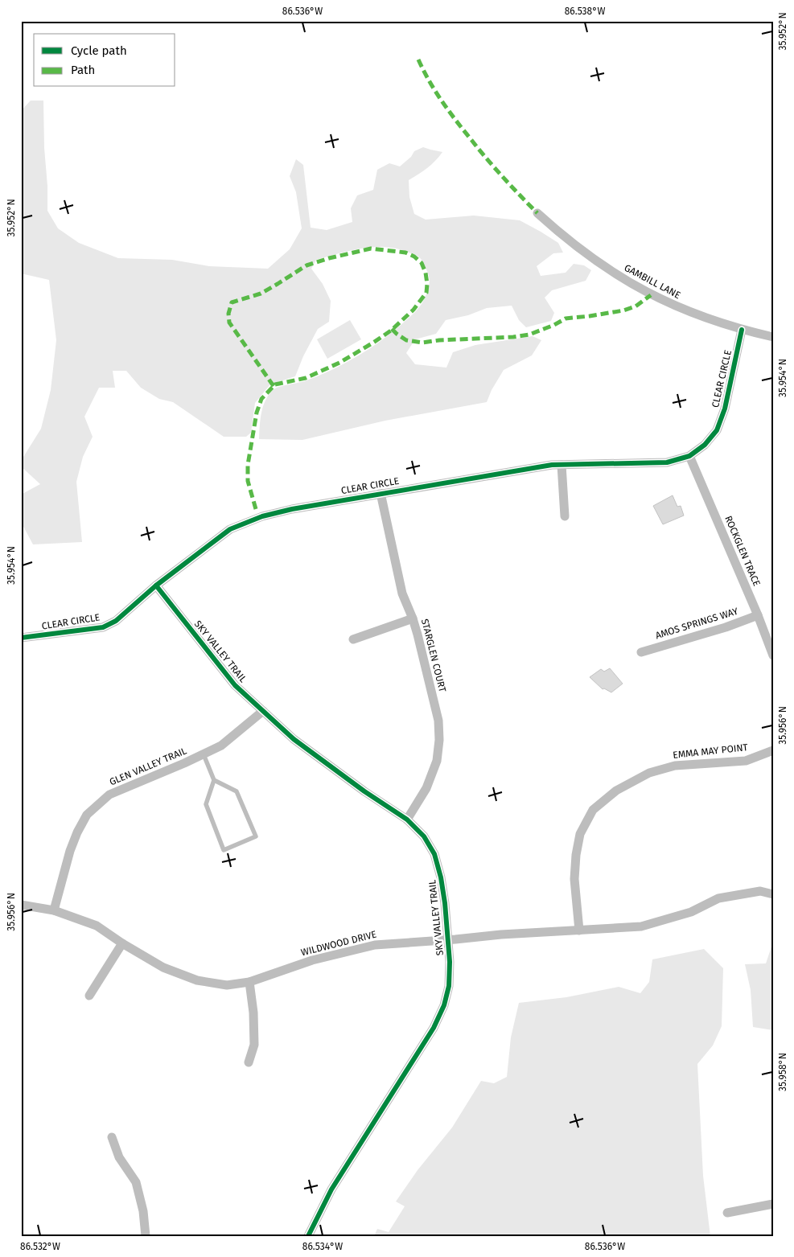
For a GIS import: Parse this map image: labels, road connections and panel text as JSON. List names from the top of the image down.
{
  "streets": {
    "street": [
      "GAMBILL LANE",
      "CLEAR CIRCLE",
      "ROCKGLEN TRACE",
      "AMOS SPRINGS WAY",
      "SKY VALLEY TRAIL",
      "STARGLEN COURT",
      "EMMA MAY POINT",
      "GLEN VALLEY TRAIL",
      "WILDWOOD DRIVE"
    ]
  },
  "crossings": [
    ["GAMBILL LANE", "CLEAR CIRCLE"],
    ["CLEAR CIRCLE", "ROCKGLEN TRACE"],
    ["CLEAR CIRCLE", "SKY VALLEY TRAIL"],
    ["CLEAR CIRCLE", "STARGLEN COURT"],
    ["ROCKGLEN TRACE", "AMOS SPRINGS WAY"],
    ["SKY VALLEY TRAIL", "STARGLEN COURT"],
    ["SKY VALLEY TRAIL", "GLEN VALLEY TRAIL"],
    ["SKY VALLEY TRAIL", "WILDWOOD DRIVE"],
    ["EMMA MAY POINT", "WILDWOOD DRIVE"],
    ["GLEN VALLEY TRAIL", "WILDWOOD DRIVE"]
  ],
  "legend": ["Cycle path", "Path"],
  "coordinates": [
    "86.536°W",
    "86.538°W",
    "35.952°N",
    "35.954°N",
    "35.956°N",
    "35.958°N",
    "86.532°W",
    "86.534°W"
  ]
}
